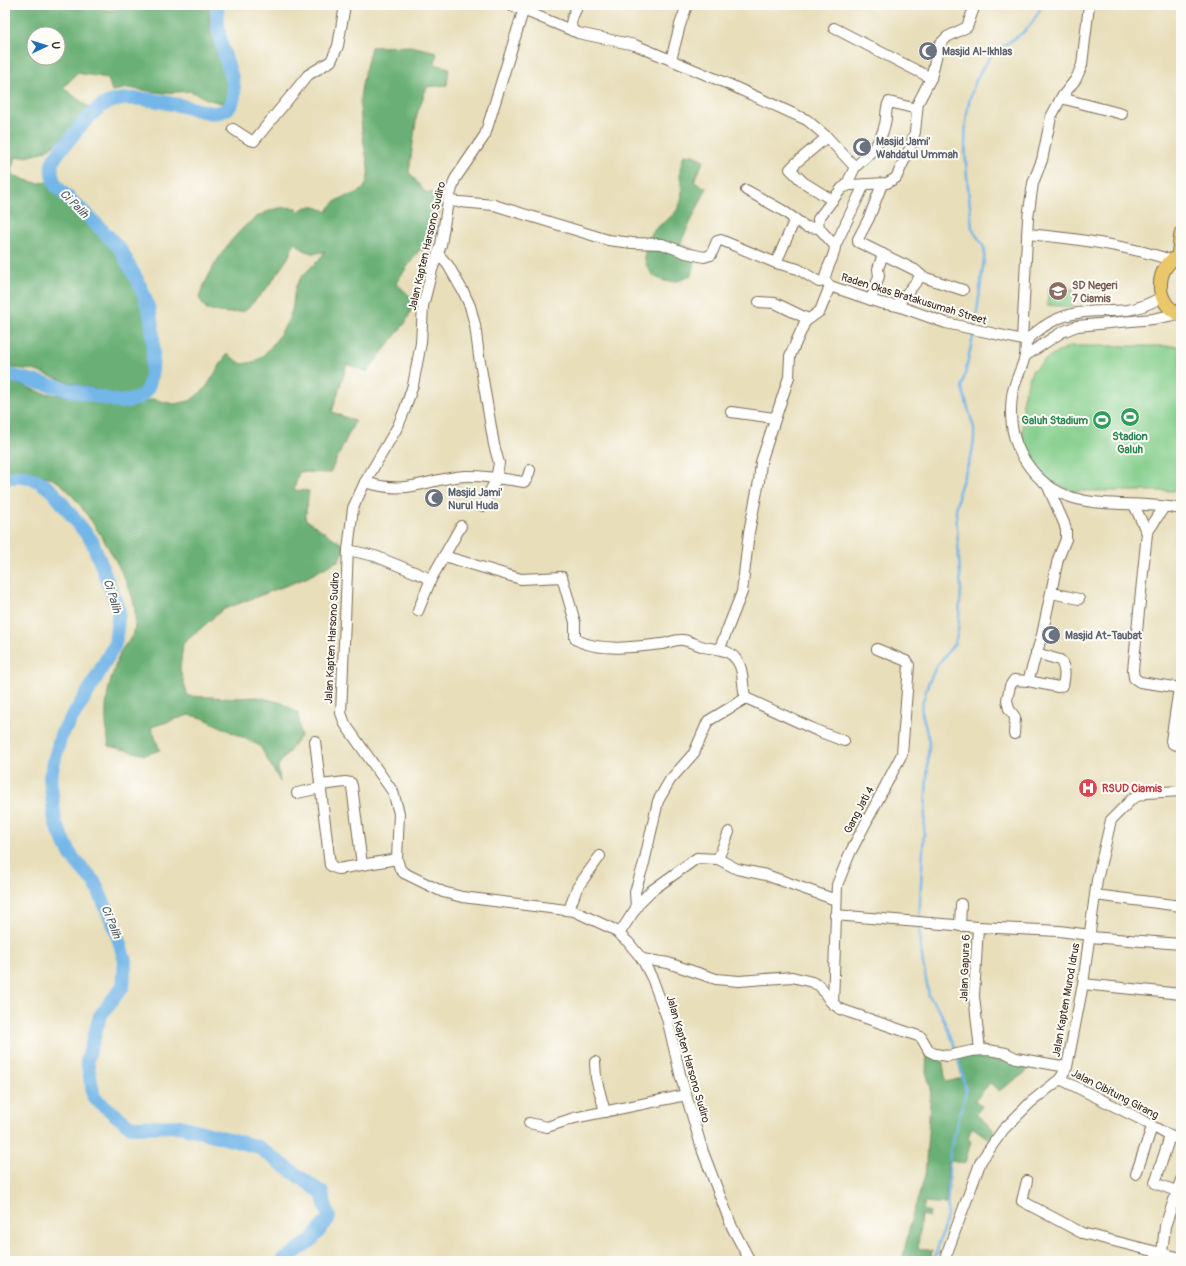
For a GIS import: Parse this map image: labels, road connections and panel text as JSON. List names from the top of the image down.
{
  "streets": {
    "street": [
      "Jalan Kapten Harsono Sudiro",
      "Raden Okas Bratakusumah Street",
      "Gang Jati 4",
      "Jalan Gapura 6",
      "Jalan Kapten Murod Idrus",
      "Jalan Cibitung Girang"
    ]
  },
  "crossings": [
    ["Jalan Gapura 6", "Jalan Kapten Murod Idrus"],
    ["Jalan Kapten Murod Idrus", "Jalan Cibitung Girang"]
  ],
  "water": ["Ci Palih"],
  "places": {
    "mosque": [
      "Masjid Al-Ikhlas",
      "Masjid Jami' Wahdatul Ummah",
      "Masjid Jami' Nurul Huda",
      "Masjid At-Taubat"
    ],
    "school or university": ["SD Negeri 7 Ciamis"],
    "sports": ["Stadion Galuh", "Galuh Stadium"],
    "hospital": ["RSUD Ciamis"]
  },
  "north": "right"
}
